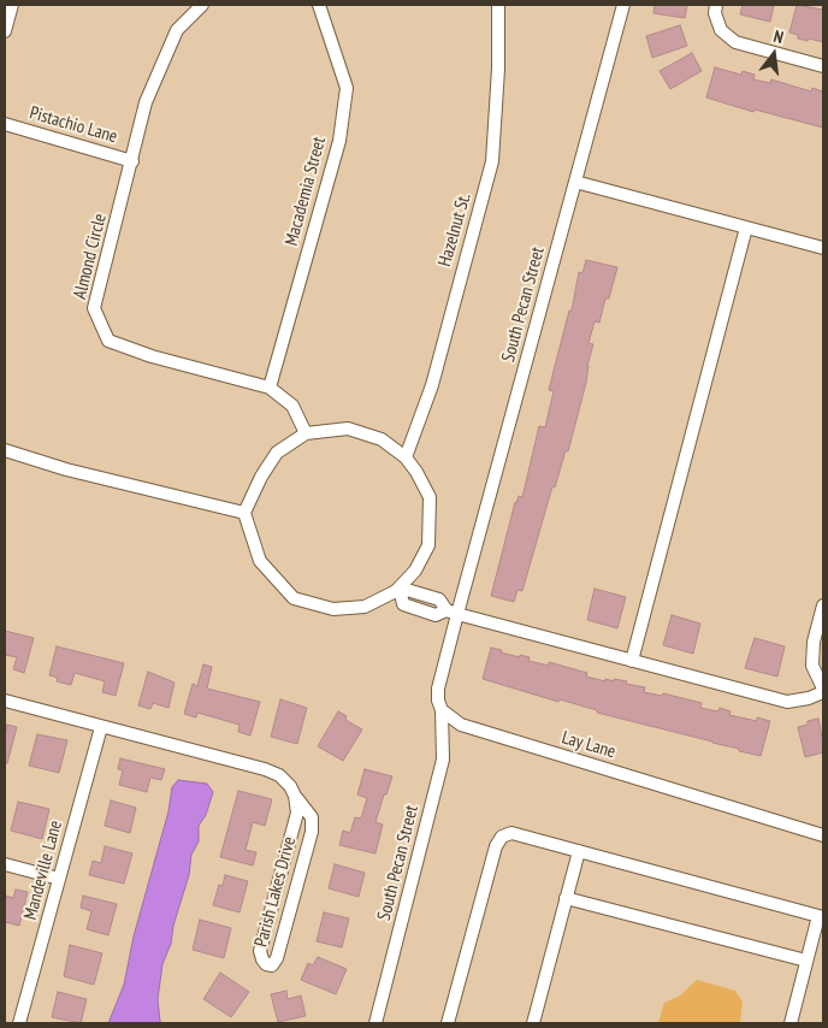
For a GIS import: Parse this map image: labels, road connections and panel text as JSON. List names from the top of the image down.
{
  "streets": {
    "street": [
      "Pistachio Lane",
      "Macademia Street",
      "Hazelnut St.",
      "Almond Circle",
      "South Pecan Street",
      "Lay Lane",
      "Mandeville Lane",
      "Parish Lakes Drive"
    ]
  },
  "crossings": [
    ["Pistachio Lane", "Almond Circle"],
    ["Macademia Street", "Almond Circle"],
    ["Hazelnut St.", "Almond Circle"],
    ["South Pecan Street", "Lay Lane"],
    ["Mandeville Lane", "Parish Lakes Drive"]
  ],
  "north": "top"
}
